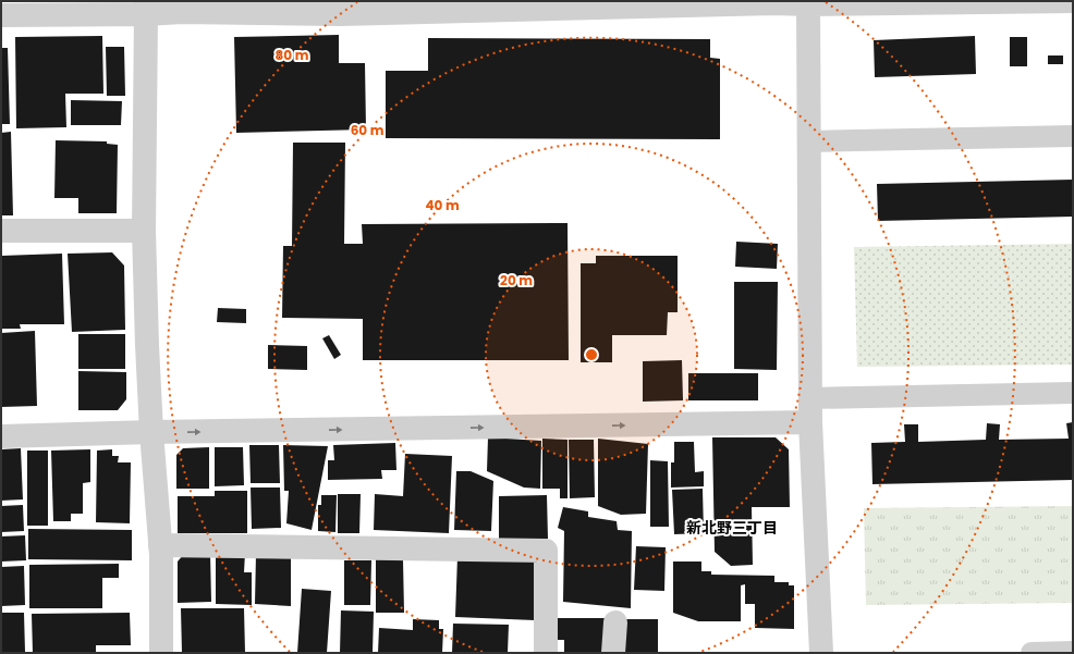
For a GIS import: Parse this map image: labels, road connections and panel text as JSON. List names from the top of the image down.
{
  "districts": ["新北野三丁目"],
  "rings": [
    "80 m",
    "60 m",
    "40 m",
    "20 m"
  ]
}
